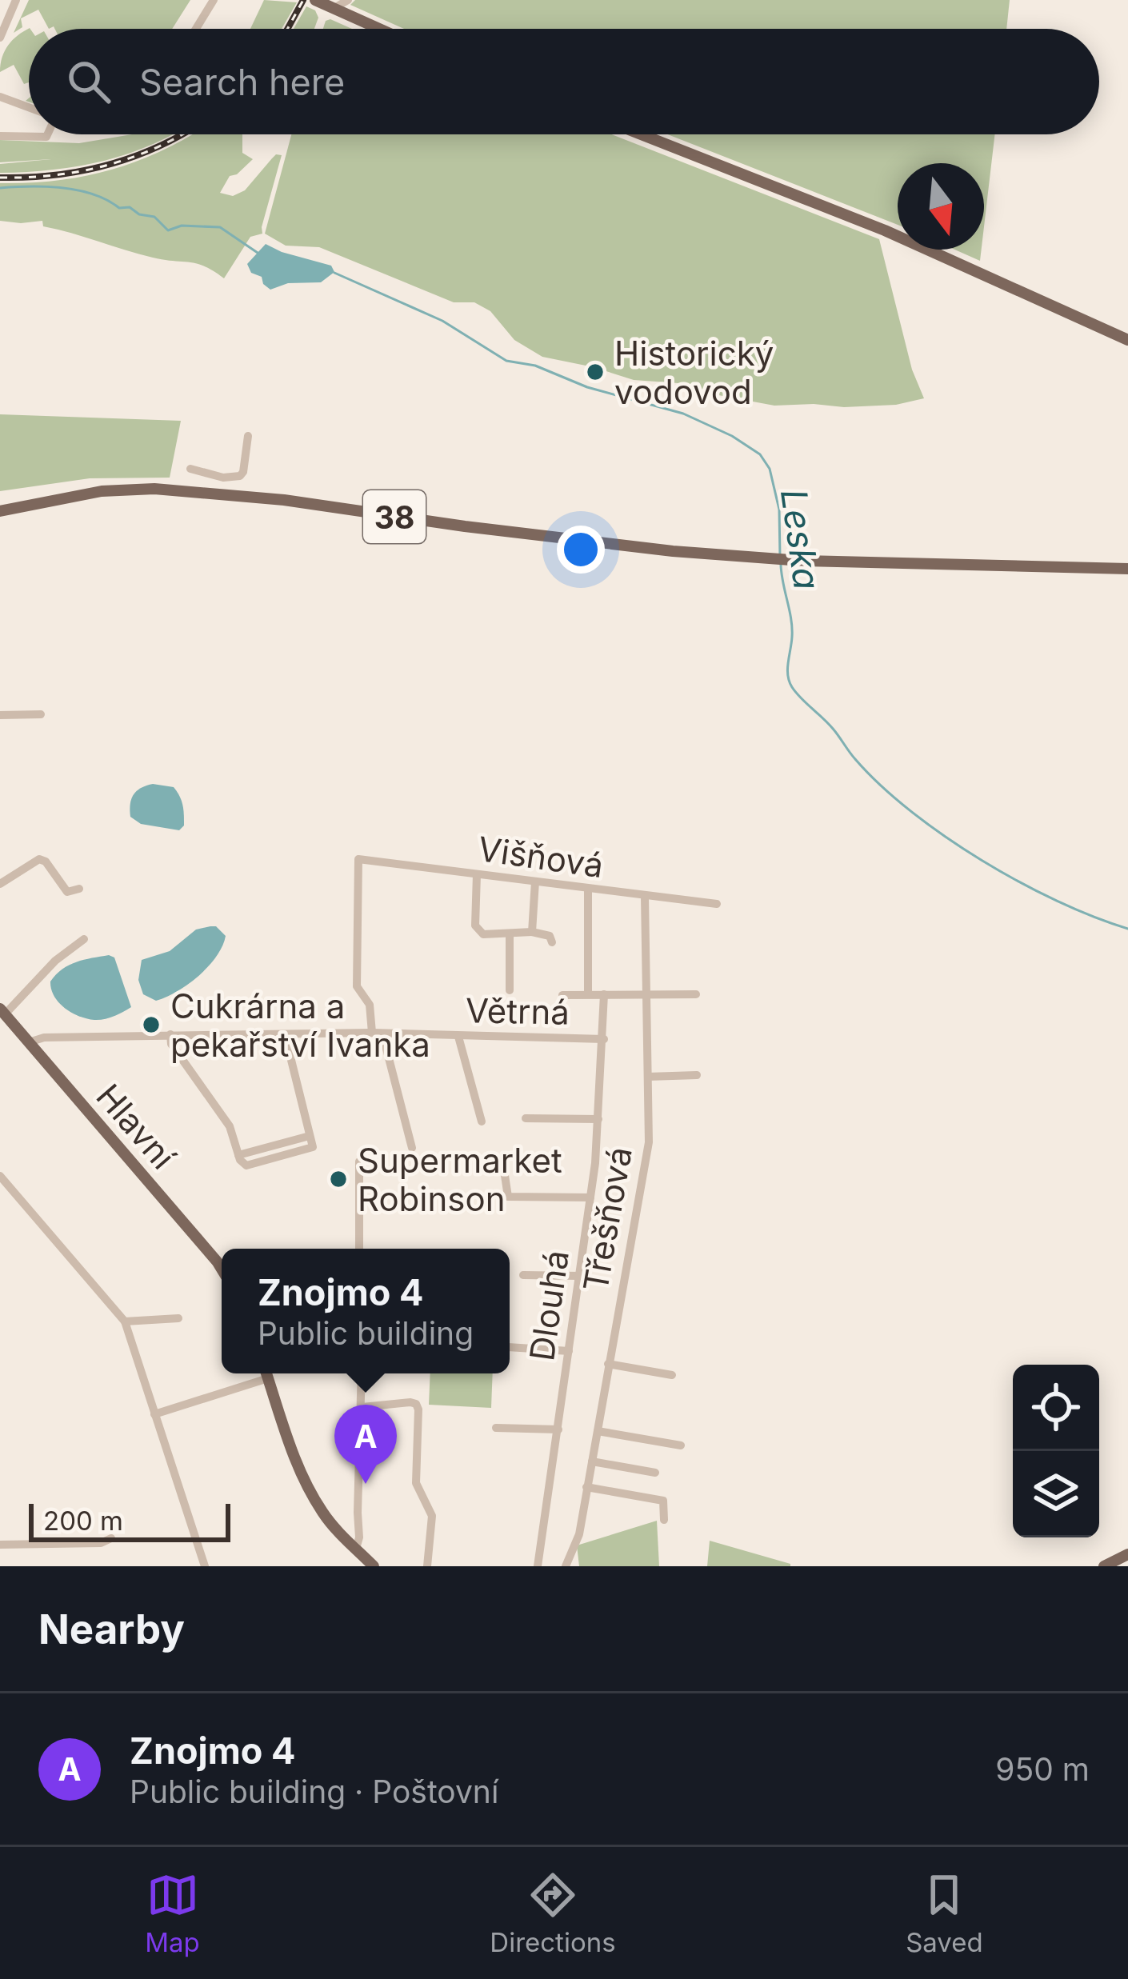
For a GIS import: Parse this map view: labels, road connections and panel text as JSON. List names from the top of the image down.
{
  "streets": {
    "main road": ["38", "Hlavní"],
    "street": [
      "Višňová",
      "Větrná",
      "Třešňová",
      "Dlouhá"
    ]
  },
  "crossings": [
    ["Višňová", "Větrná"],
    ["Višňová", "Třešňová"],
    ["Větrná", "Hlavní"],
    ["Větrná", "Dlouhá"]
  ],
  "water": ["Leska"],
  "places": ["Historický vodovod", "Cukrárna a pekařství Ivanka", "Supermarket Robinson"],
  "scale_bar": "200 m",
  "north": "bottom",
  "page": {
    "search": "Search here",
    "popup": ["Znojmo 4", "Public building"],
    "pins": "A",
    "scale": "200 m",
    "heading": "Nearby",
    "list": [
      {
        "mark": "A",
        "name": "Znojmo 4",
        "note": "Public building · Poštovní",
        "value": "950 m"
      }
    ],
    "nav": ["Map", "Directions", "Saved"]
  }
}
